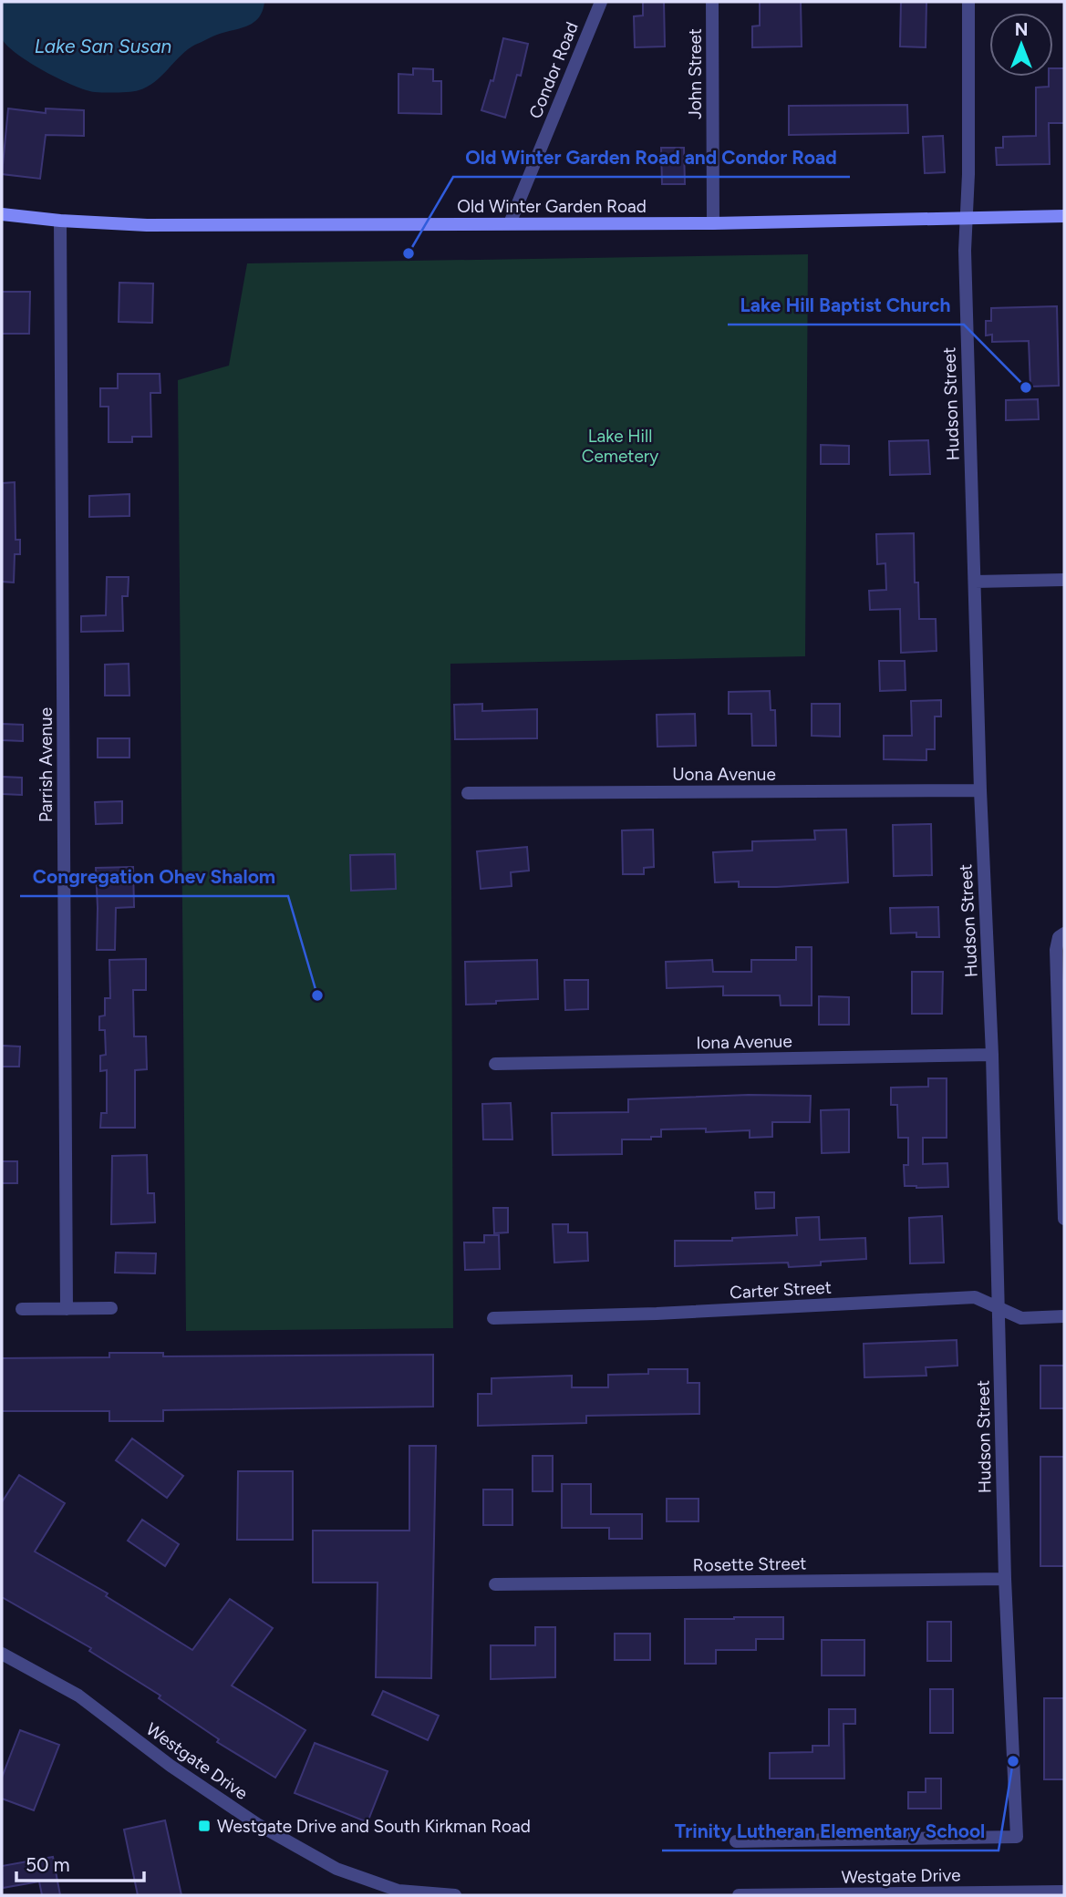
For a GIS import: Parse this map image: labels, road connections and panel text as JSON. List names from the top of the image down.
{
  "streets": {
    "main road": ["Old Winter Garden Road"],
    "street": [
      "Condor Road",
      "John Street",
      "Hudson Street",
      "Parrish Avenue",
      "Uona Avenue",
      "Iona Avenue",
      "Carter Street",
      "Rosette Street",
      "Westgate Drive"
    ]
  },
  "crossings": [
    ["Condor Road", "Old Winter Garden Road"],
    ["John Street", "Old Winter Garden Road"],
    ["Old Winter Garden Road", "Hudson Street"],
    ["Old Winter Garden Road", "Parrish Avenue"],
    ["Hudson Street", "Uona Avenue"],
    ["Hudson Street", "Iona Avenue"],
    ["Hudson Street", "Carter Street"],
    ["Hudson Street", "Rosette Street"]
  ],
  "water": ["Lake San Susan"],
  "parks": ["Lake Hill Cemetery"],
  "places": {
    "other": [
      "Old Winter Garden Road and Condor Road",
      "Lake Hill Baptist Church",
      "Congregation Ohev Shalom",
      "Trinity Lutheran Elementary School"
    ],
    "transit": ["Westgate Drive and South Kirkman Road"]
  },
  "scale_bar": "50 m",
  "north": "top"
}
